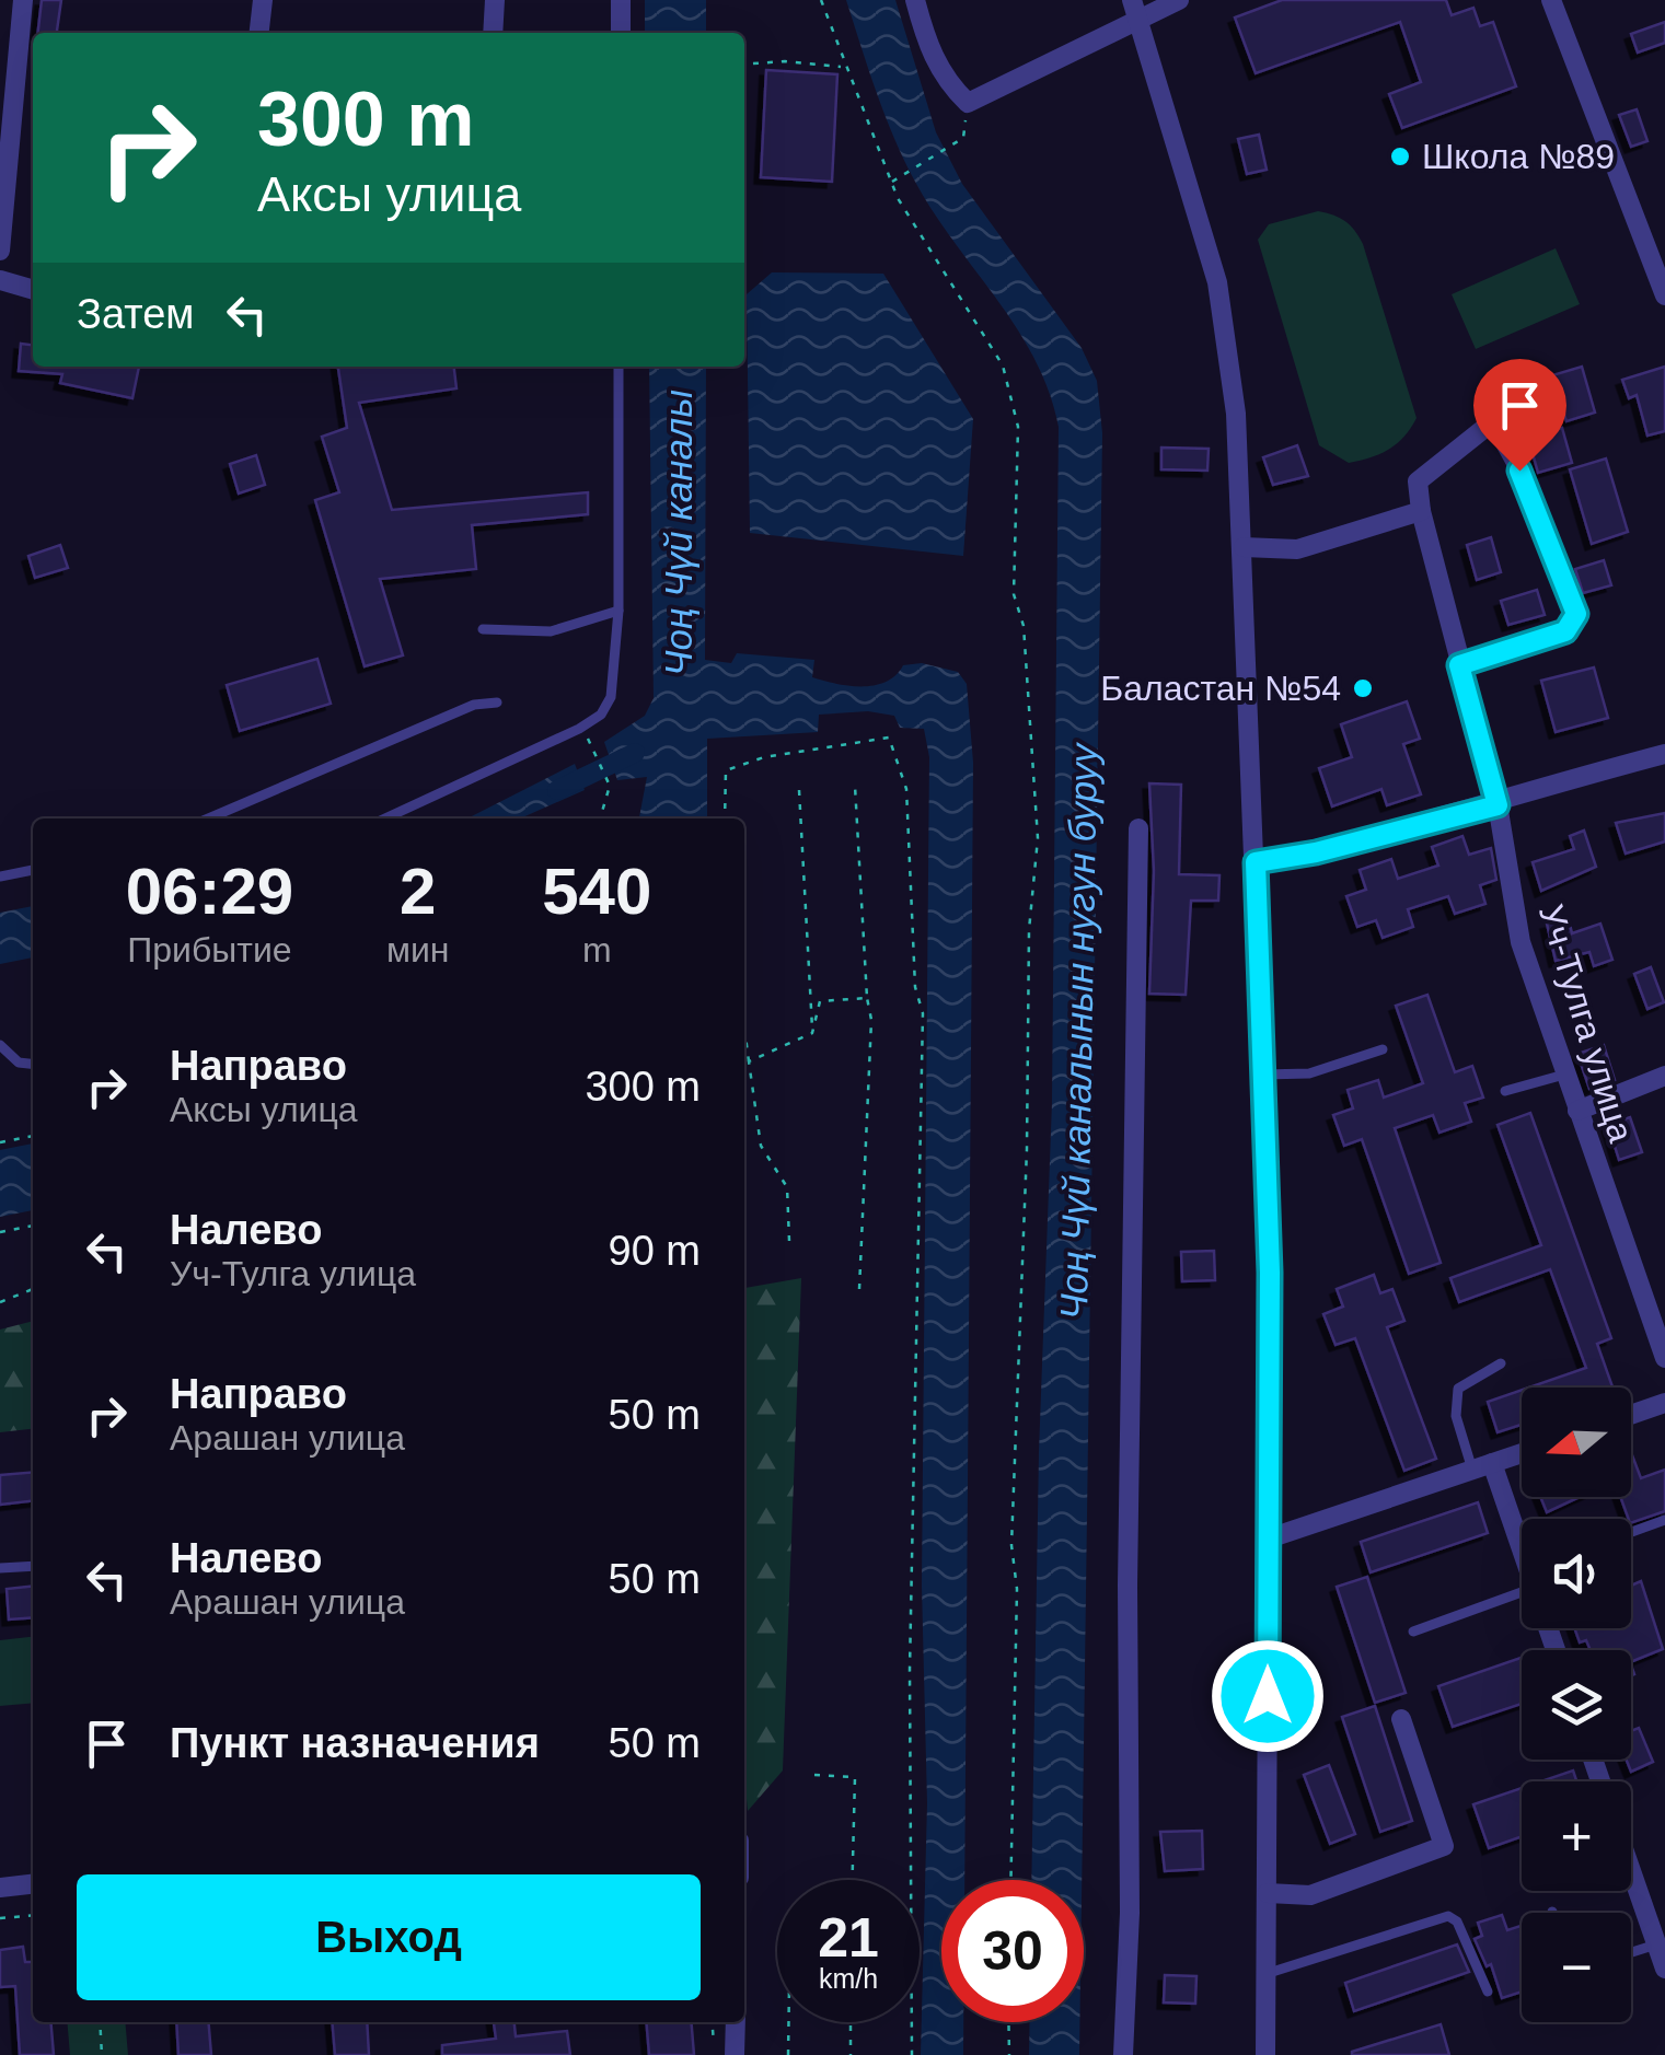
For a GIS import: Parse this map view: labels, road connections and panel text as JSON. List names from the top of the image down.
{
  "streets": {
    "street": ["Уч-Тулга улица"]
  },
  "water": ["Чоң Чүй каналы", "Чоң Чүй каналынын нугун буруу"],
  "places": ["Школа №89", "Баластан №54"],
  "north": "left",
  "page": {
    "turn": ["300 m", "Аксы улица"],
    "then": "Затем",
    "eta": [
      "06:29",
      "Прибытие",
      "2",
      "мин",
      "540",
      "m"
    ],
    "list": [
      {
        "name": "Направо",
        "note": "Аксы улица",
        "value": "300 m"
      },
      {
        "name": "Налево",
        "note": "Уч-Тулга улица",
        "value": "90 m"
      },
      {
        "name": "Направо",
        "note": "Арашан улица",
        "value": "50 m"
      },
      {
        "name": "Налево",
        "note": "Арашан улица",
        "value": "50 m"
      },
      {
        "name": "Пункт назначения",
        "value": "50 m"
      }
    ],
    "map_buttons": ["+", "−"],
    "buttons": "Выход",
    "speed": "21 km/h",
    "limit": "30"
  }
}
